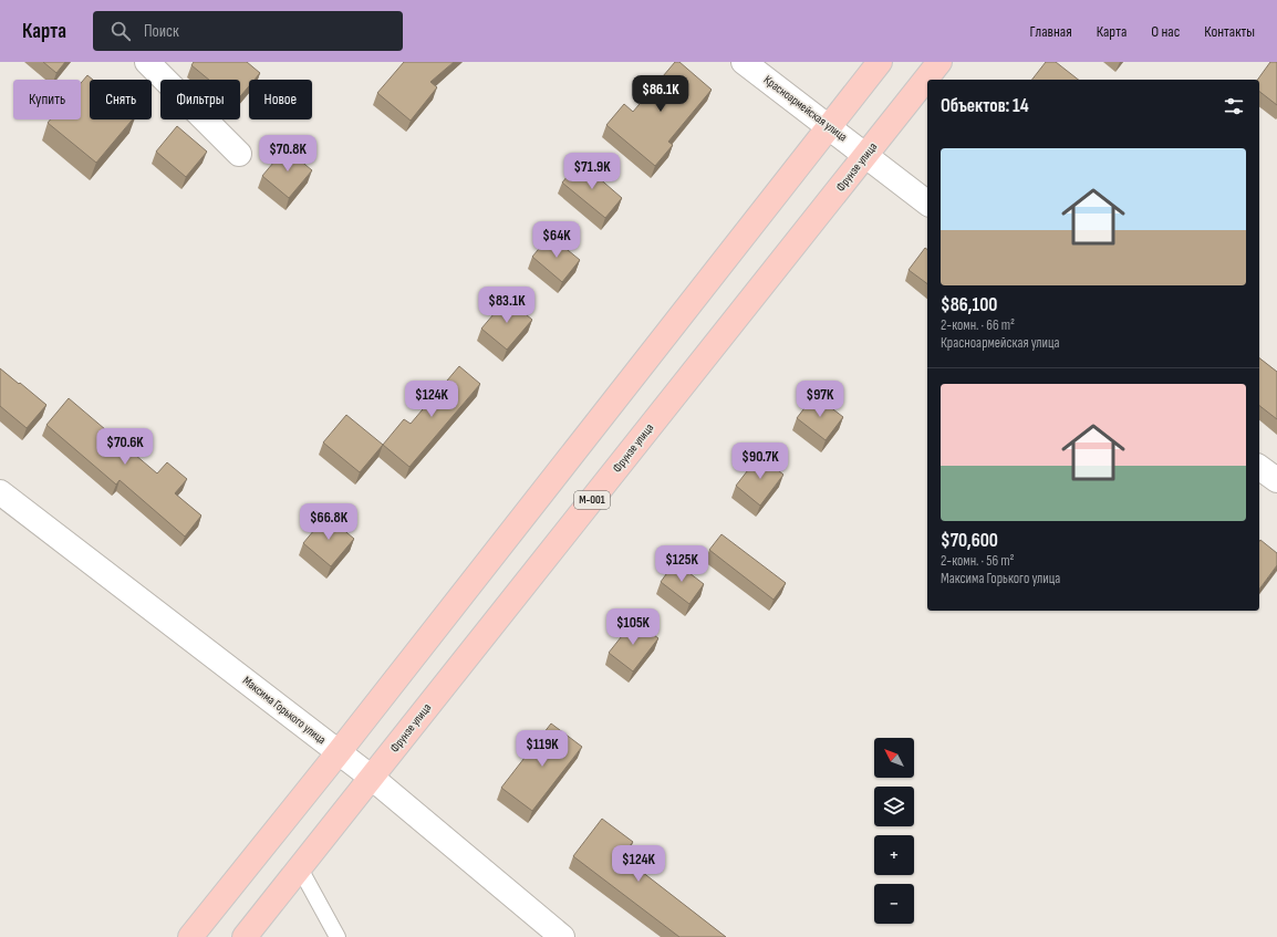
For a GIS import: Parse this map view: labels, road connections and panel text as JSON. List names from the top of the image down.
{
  "streets": {
    "main road": ["Фрунзе улица", "M-001"],
    "street": ["Красноармейская улица", "Максима Горького улица"]
  },
  "crossings": [
    ["Красноармейская улица", "Фрунзе улица"],
    ["Фрунзе улица", "Максима Горького улица"]
  ],
  "north": "top left",
  "page": {
    "header": "Карта",
    "search": "Поиск",
    "nav": [
      "Главная",
      "Карта",
      "О нас",
      "Контакты"
    ],
    "price": [
      "$86.1K",
      "$70.8K",
      "$71.9K",
      "$64K",
      "$83.1K",
      "$124K",
      "$97K",
      "$70.6K",
      "$90.7K",
      "$66.8K",
      "$125K",
      "$105K",
      "$119K",
      "$124K"
    ],
    "chip": [
      "Купить",
      "Снять",
      "Фильтры",
      "Новое"
    ],
    "heading": "Объектов: 14",
    "list": [
      {
        "name": "$86,100",
        "note": "2-комн. · 66 m² · Красноармейская улица"
      },
      {
        "name": "$70,600",
        "note": "2-комн. · 56 m² · Максима Горького улица"
      }
    ],
    "map_buttons": ["+", "−"]
  }
}
